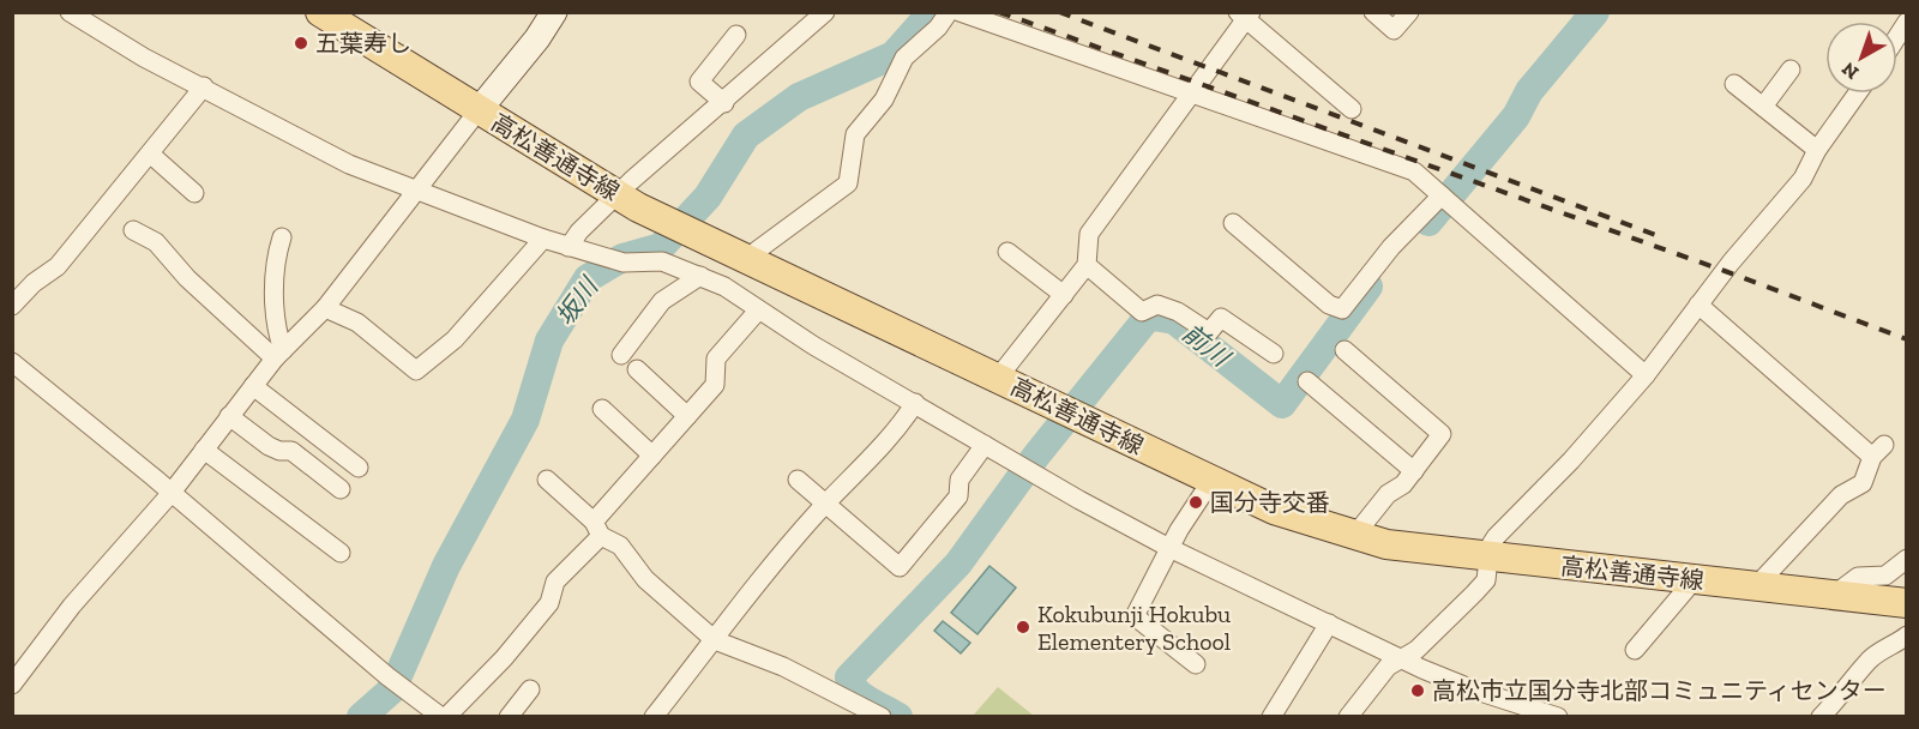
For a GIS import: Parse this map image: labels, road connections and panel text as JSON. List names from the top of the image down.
{
  "streets": {
    "main road": ["高松善通寺線"]
  },
  "water": ["坂川", "前川"],
  "places": [
    "五葉寿し",
    "国分寺交番",
    "Kokubunji Hokubu Elementery School",
    "高松市立国分寺北部コミュニティセンター"
  ],
  "north": "bottom left"
}
